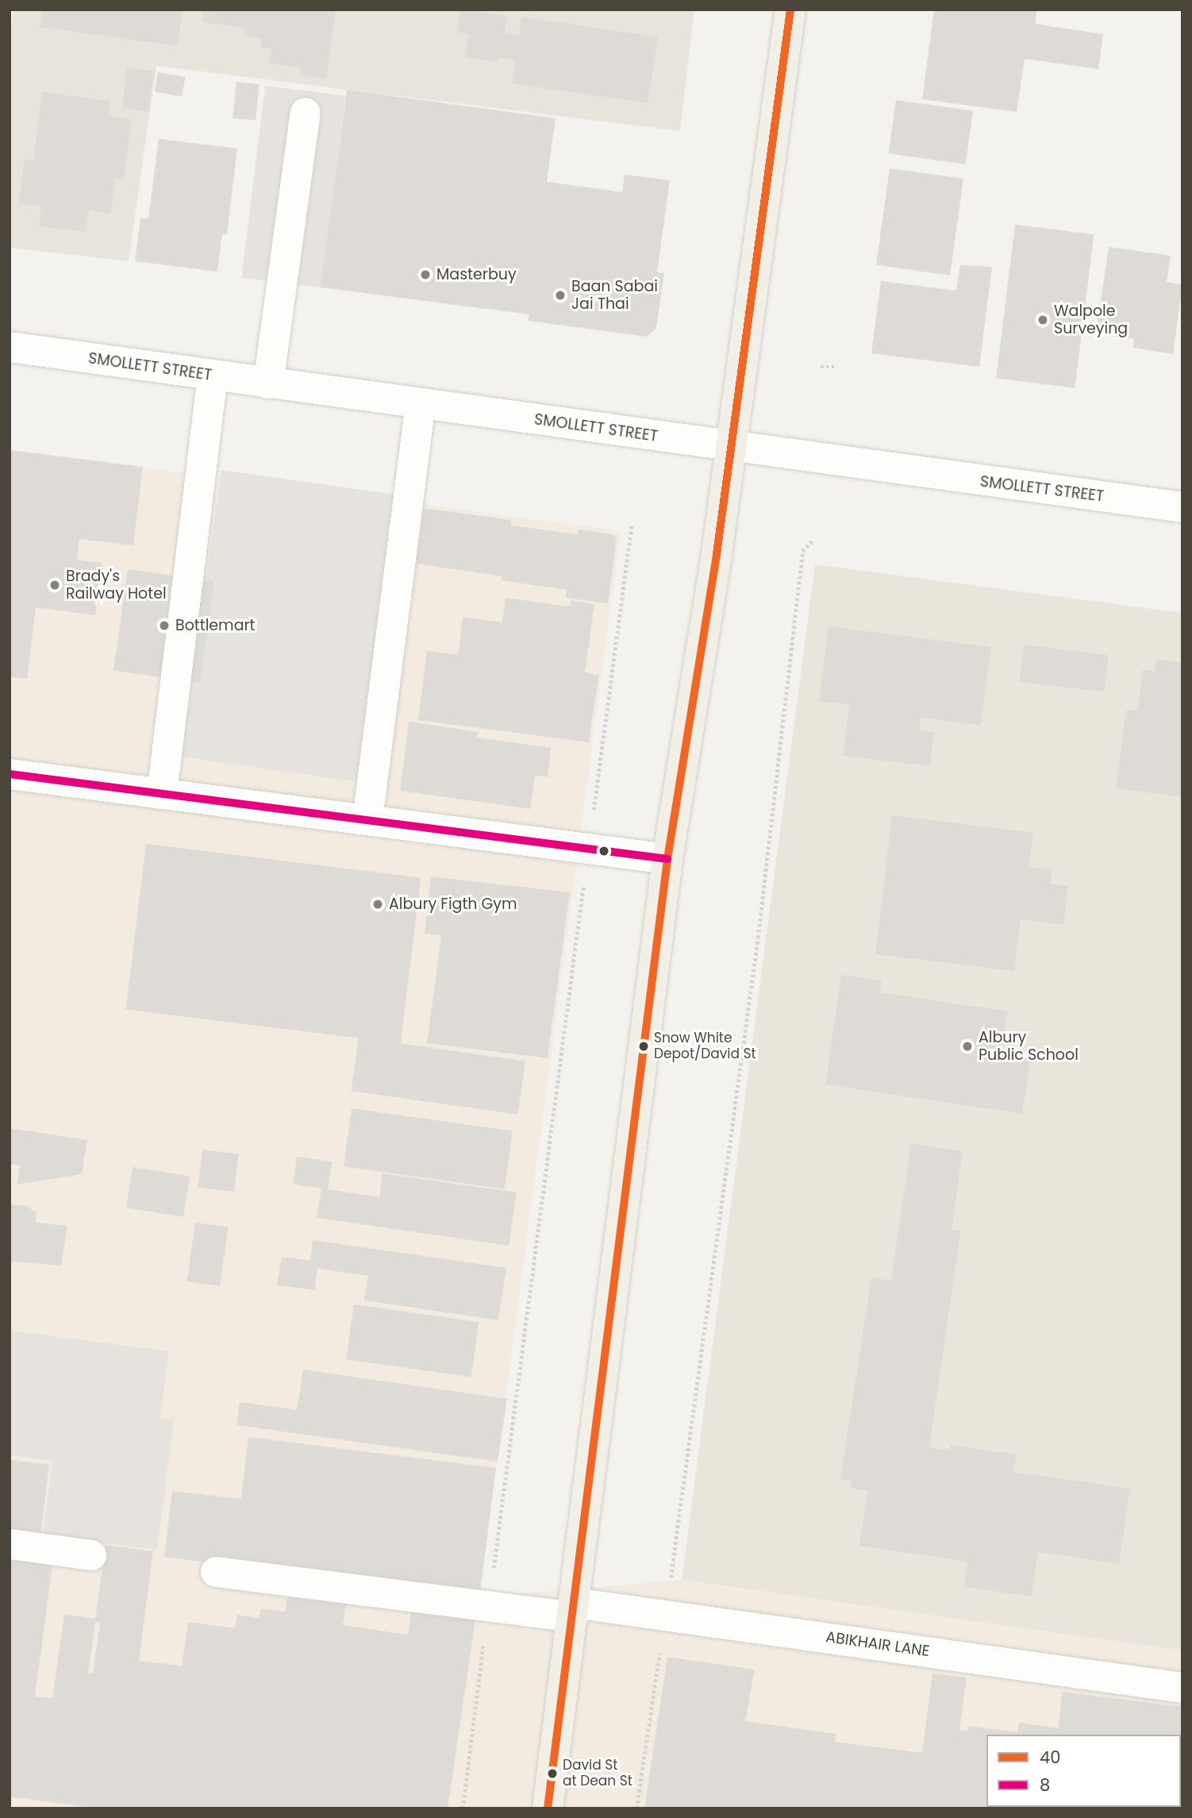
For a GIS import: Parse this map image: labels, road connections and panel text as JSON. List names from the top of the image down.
{
  "streets": {
    "street": ["SMOLLETT STREET", "ABIKHAIR LANE"]
  },
  "places": [
    "Masterbuy",
    "Baan Sabai Jai Thai",
    "Walpole Surveying",
    "Brady's Railway Hotel",
    "Bottlemart",
    "Albury Figth Gym",
    "Snow White Depot/David St",
    "Albury Public School",
    "David St at Dean St"
  ],
  "lines": ["transit line 40", "transit line 8"],
  "legend": ["40", "8"]
}
